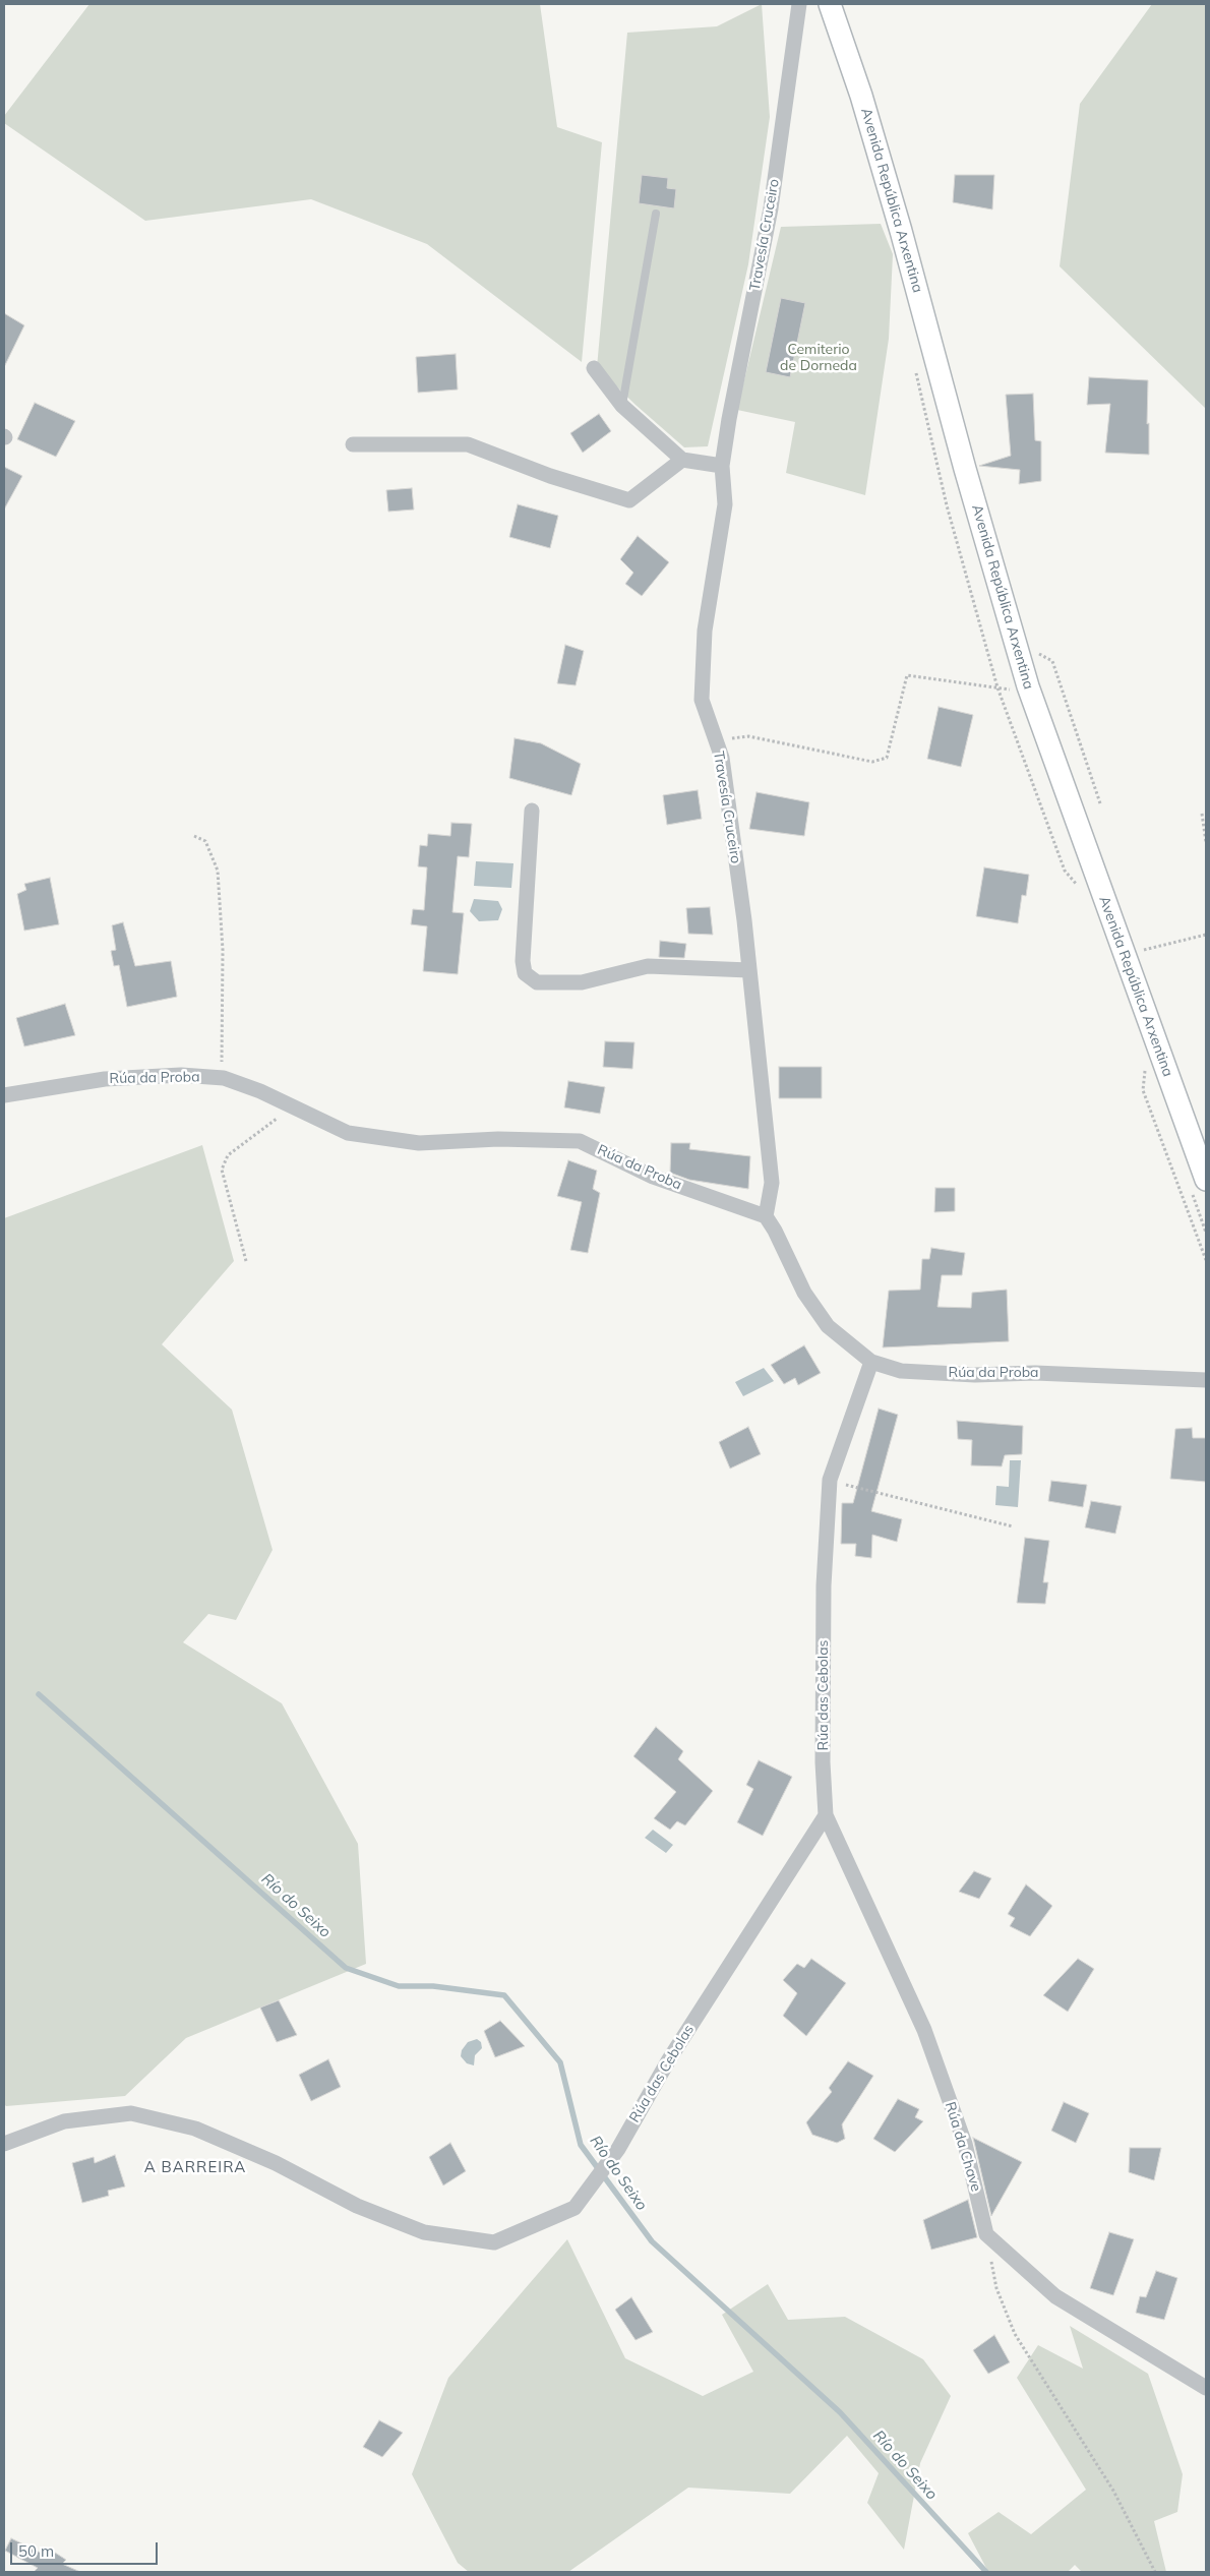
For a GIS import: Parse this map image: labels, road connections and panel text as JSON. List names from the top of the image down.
{
  "streets": {
    "main road": ["Avenida República Arxentina"],
    "street": [
      "Travesía Cruceiro",
      "Rúa da Proba",
      "Rúa das Cebolas",
      "Rúa da Chave"
    ]
  },
  "crossings": [
    ["Travesía Cruceiro", "Rúa da Proba"],
    ["Rúa da Proba", "Rúa das Cebolas"],
    ["Rúa das Cebolas", "Rúa da Chave"]
  ],
  "districts": ["A BARREIRA"],
  "water": ["Río do Seixo"],
  "parks": ["Cemiterio de Dorneda"],
  "scale_bar": "50 m"
}
